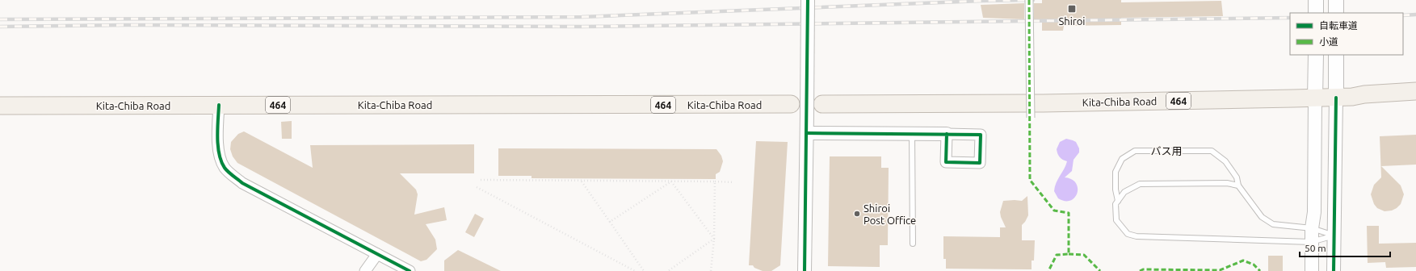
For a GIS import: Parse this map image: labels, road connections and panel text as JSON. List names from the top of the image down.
{
  "streets": {
    "highway": ["464", "Kita-Chiba Road"],
    "lane": ["バス用"]
  },
  "places": {
    "transit": ["Shiroi"],
    "other": ["Shiroi Post Office"]
  },
  "legend": ["自転車道", "小道"],
  "scale_bar": "50 m"
}
